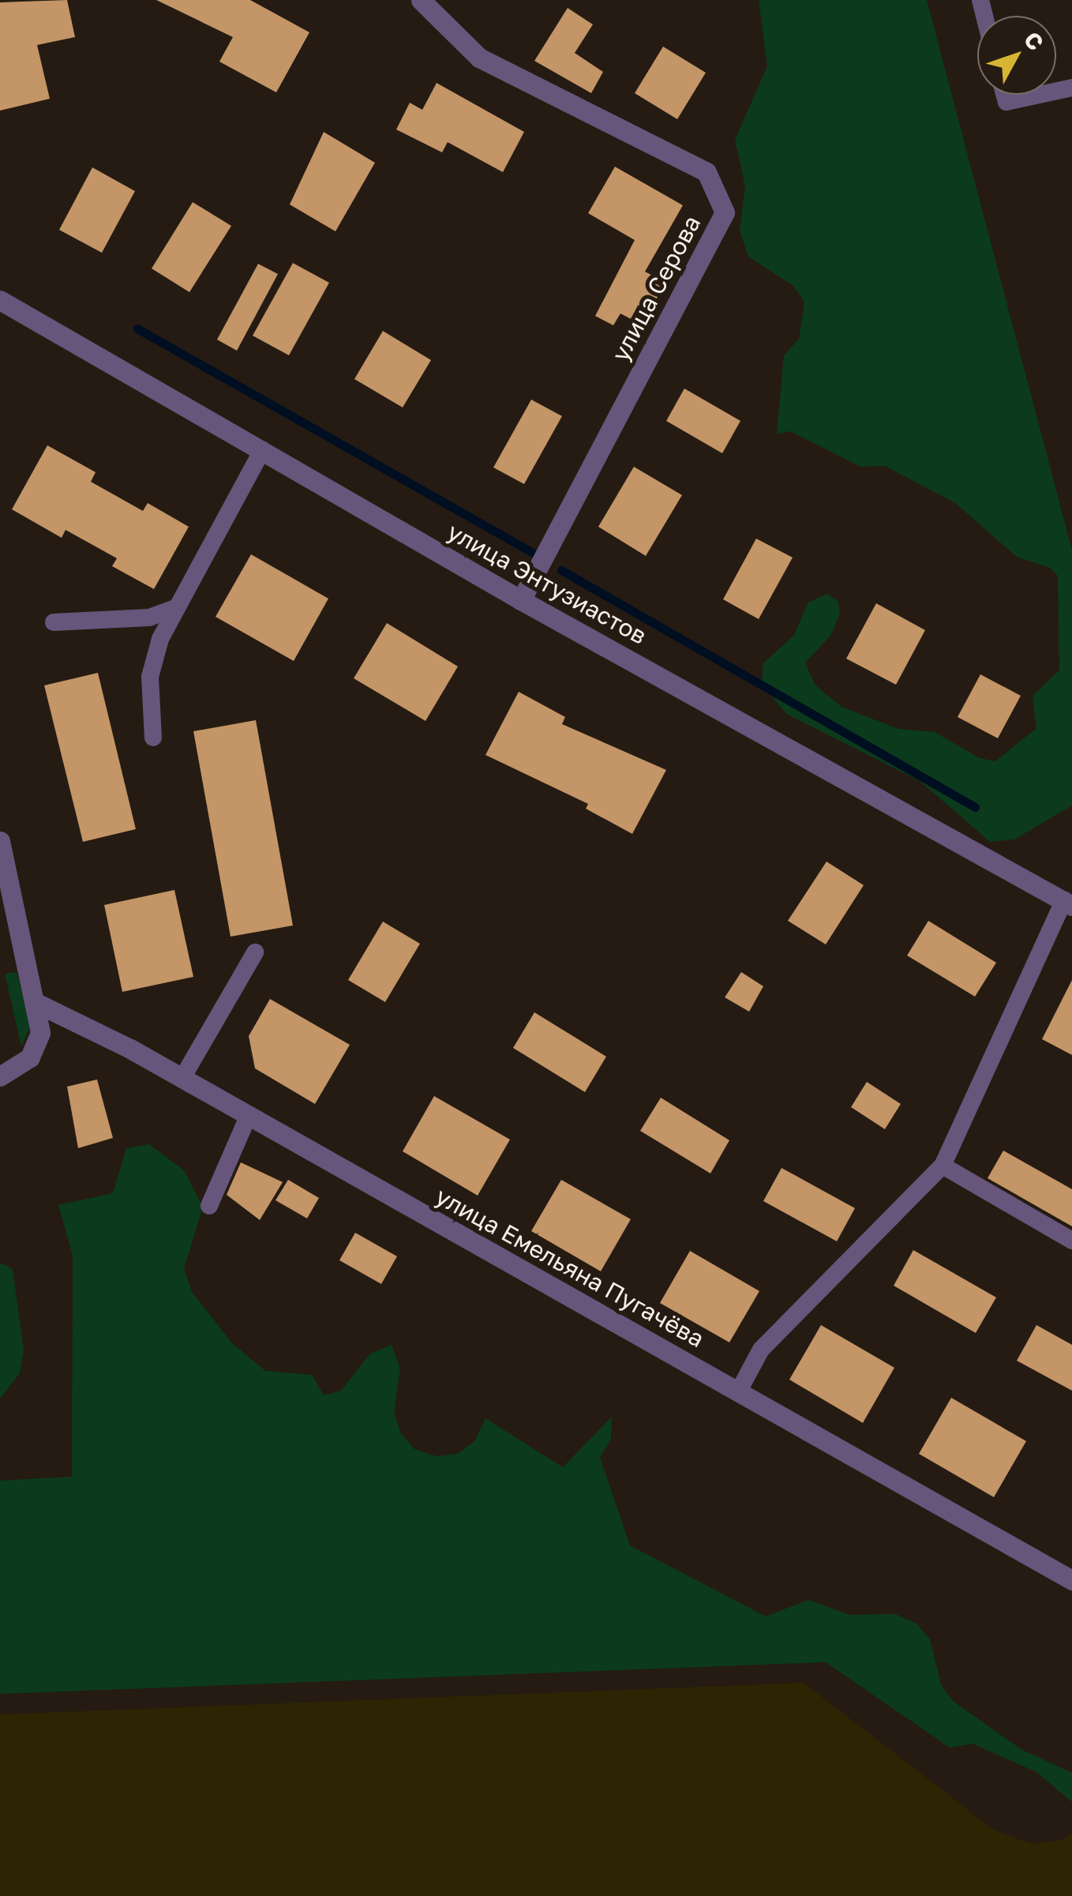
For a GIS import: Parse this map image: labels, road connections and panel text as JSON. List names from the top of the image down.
{
  "streets": {
    "street": ["улица Серова", "улица Энтузиастов", "улица Емельяна Пугачёва"]
  },
  "crossings": [
    ["улица Серова", "улица Энтузиастов"]
  ],
  "north": "top right"
}
